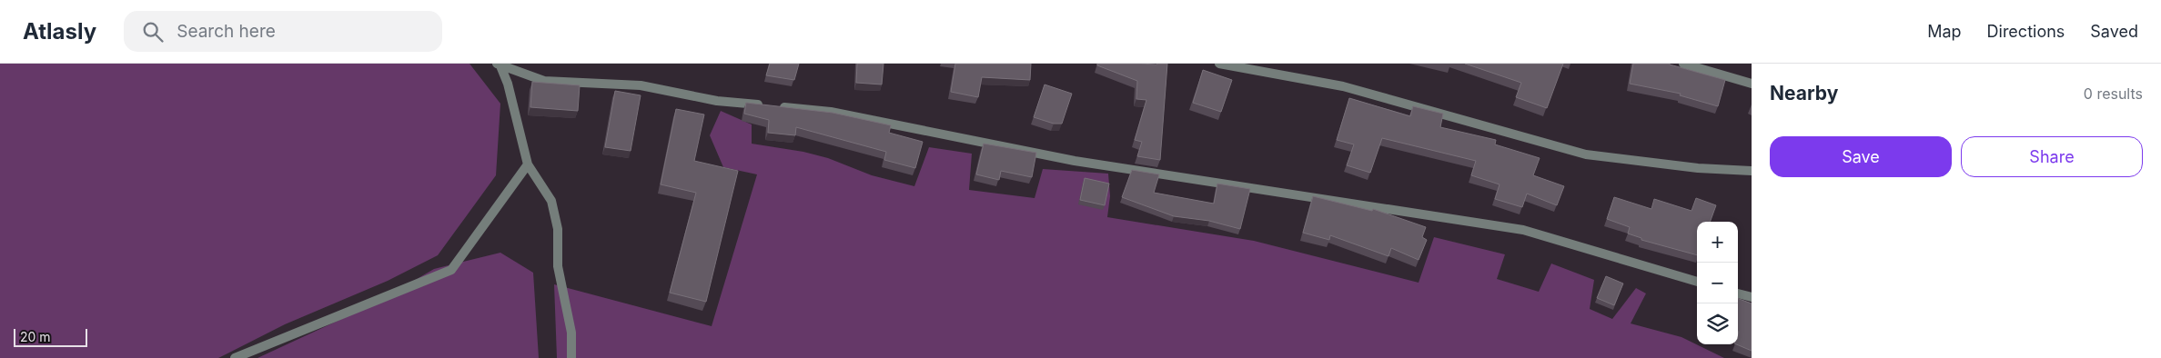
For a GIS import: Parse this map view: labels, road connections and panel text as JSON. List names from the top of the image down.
{
  "scale_bar": "20 m",
  "page": {
    "header": "Atlasly",
    "search": "Search here",
    "nav": ["Map", "Directions", "Saved"],
    "heading": ["Nearby", "0 results"],
    "buttons": ["Save", "Share"],
    "map_buttons": ["+", "−"],
    "scale": "20 m"
  }
}
